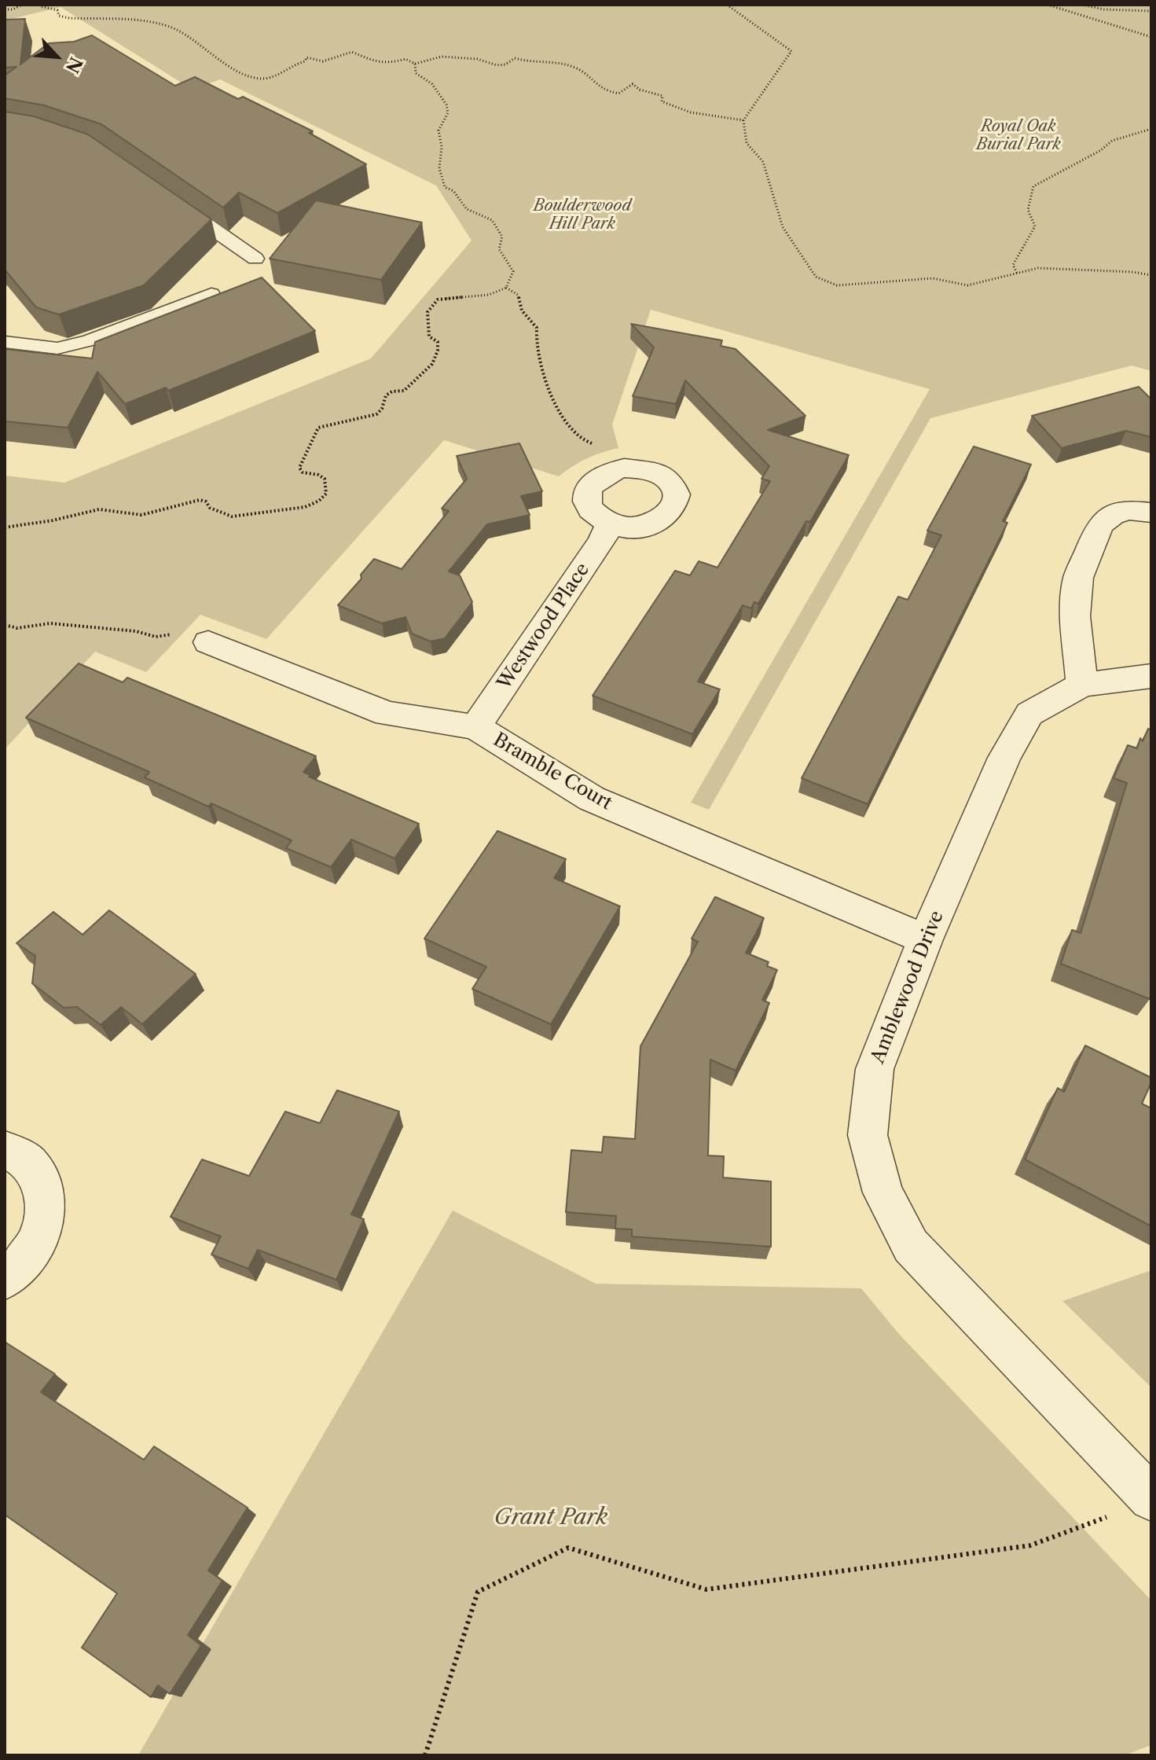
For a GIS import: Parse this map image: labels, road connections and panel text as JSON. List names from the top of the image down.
{
  "streets": {
    "street": ["Westwood Place", "Bramble Court", "Amblewood Drive"]
  },
  "crossings": [
    ["Westwood Place", "Bramble Court"],
    ["Bramble Court", "Amblewood Drive"]
  ],
  "parks": ["Royal Oak Burial Park", "Boulderwood Hill Park", "Grant Park"],
  "north": "bottom right"
}
